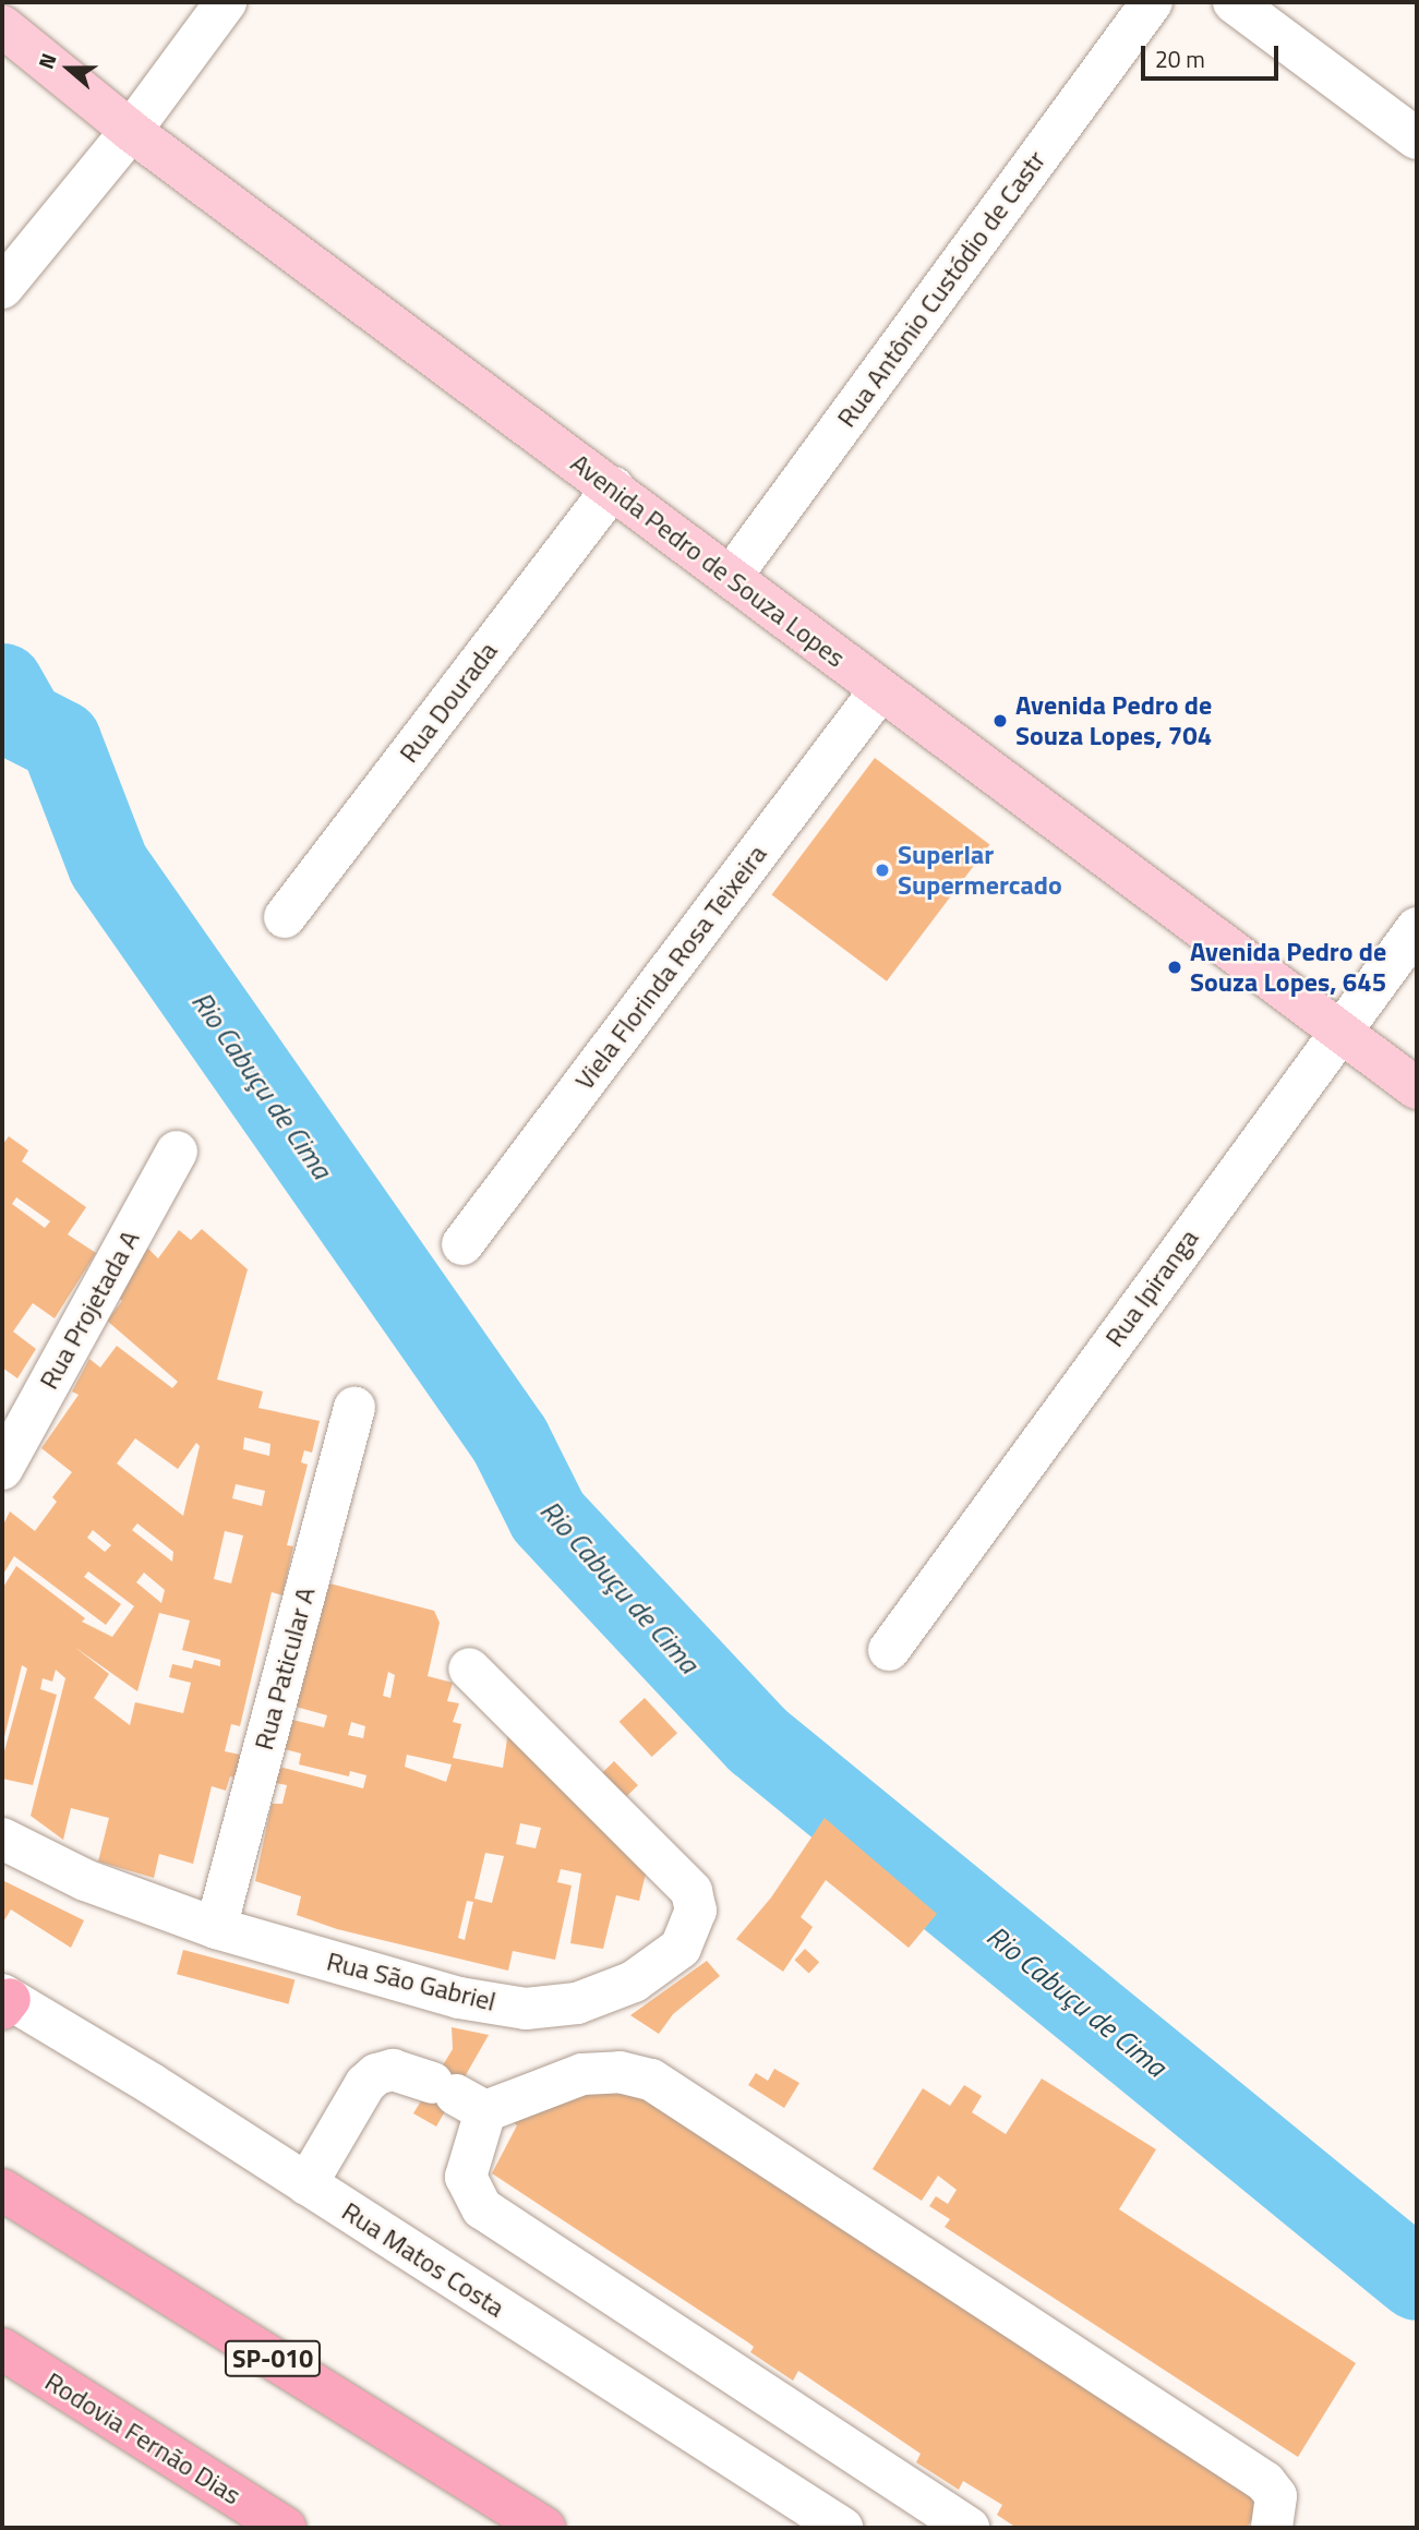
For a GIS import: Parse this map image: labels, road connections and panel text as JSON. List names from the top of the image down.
{
  "streets": {
    "highway": ["SP-010", "Rodovia Fernão Dias"],
    "main road": ["Avenida Pedro de Souza Lopes"],
    "street": [
      "Rua Antônio Custódio de Castr",
      "Rua Dourada",
      "Viela Florinda Rosa Teixeira",
      "Rua Ipiranga",
      "Rua Projetada A",
      "Rua Paticular A",
      "Rua São Gabriel",
      "Rua Matos Costa"
    ]
  },
  "crossings": [
    ["Rua Antônio Custódio de Castr", "Avenida Pedro de Souza Lopes"],
    ["Avenida Pedro de Souza Lopes", "Rua Dourada"],
    ["Avenida Pedro de Souza Lopes", "Viela Florinda Rosa Teixeira"],
    ["Avenida Pedro de Souza Lopes", "Rua Ipiranga"],
    ["Rua Paticular A", "Rua São Gabriel"]
  ],
  "water": ["Rio Cabuçu de Cima"],
  "places": ["Avenida Pedro de Souza Lopes, 704", "Superlar Supermercado", "Avenida Pedro de Souza Lopes, 645"],
  "scale_bar": "20 m",
  "north": "left"
}
